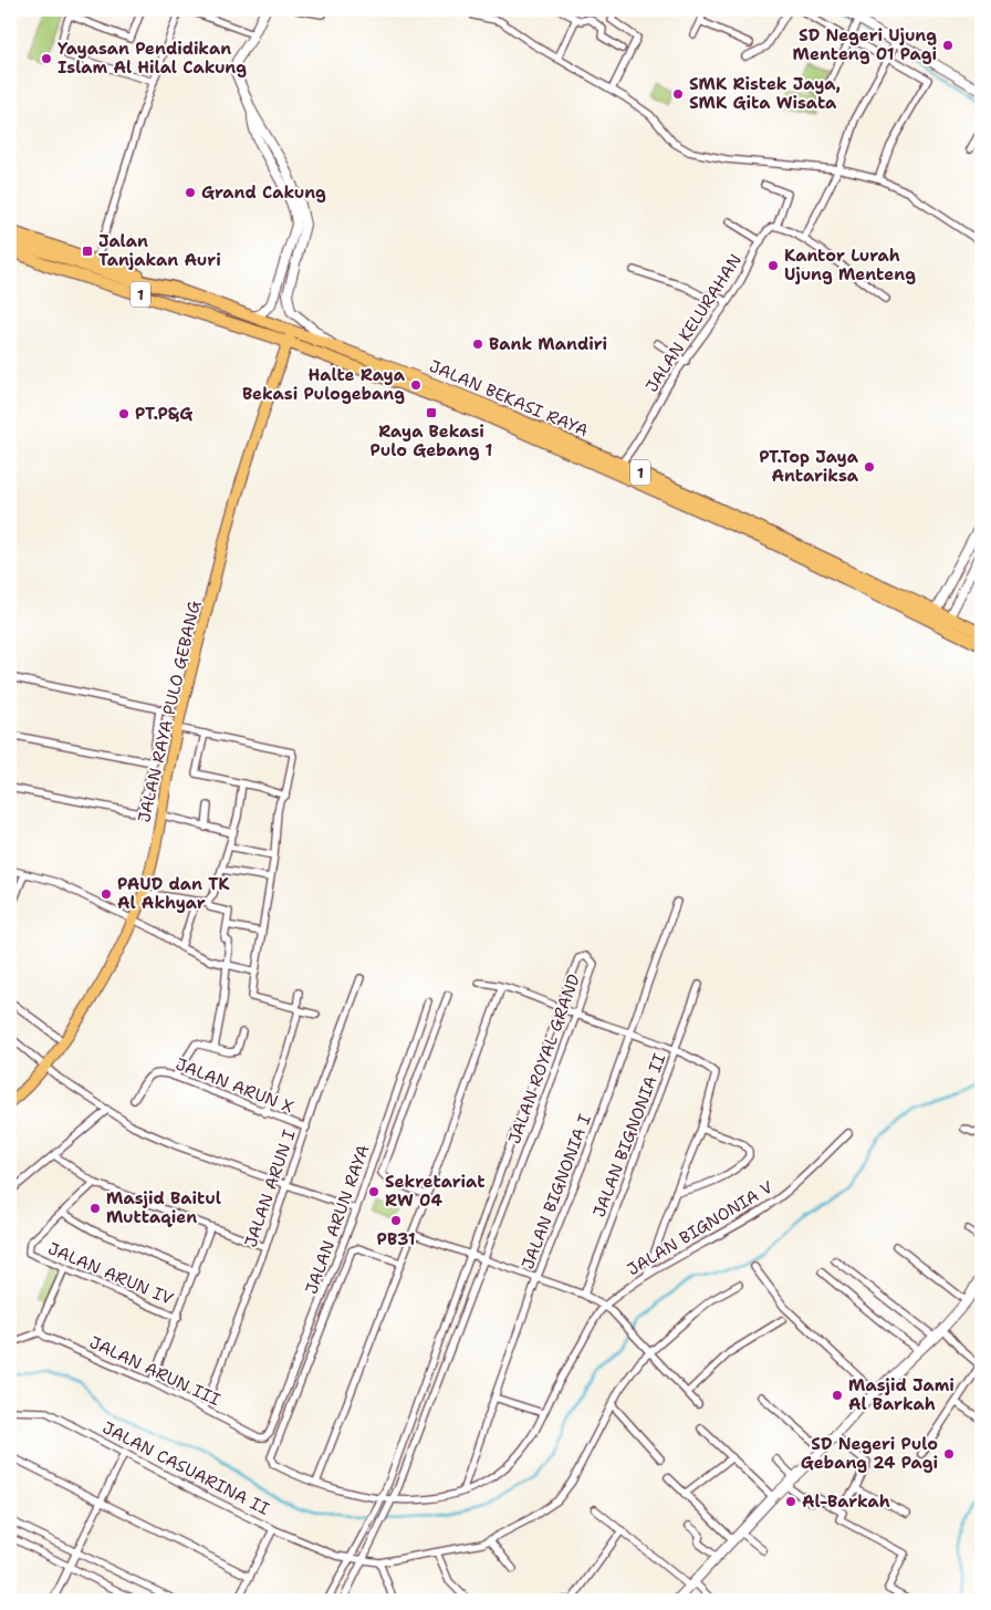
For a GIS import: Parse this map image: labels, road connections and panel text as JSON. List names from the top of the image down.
{
  "streets": {
    "highway": ["1", "JALAN BEKASI RAYA"],
    "main road": ["JALAN RAYA PULO GEBANG"],
    "street": [
      "JALAN KELURAHAN",
      "JALAN ROYAL GRAND",
      "JALAN ARUN X",
      "JALAN BIGNONIA II",
      "JALAN ARUN I",
      "JALAN BIGNONIA I",
      "JALAN ARUN RAYA",
      "JALAN BIGNONIA V",
      "JALAN ARUN IV",
      "JALAN ARUN III",
      "JALAN CASUARINA II"
    ]
  },
  "crossings": [
    ["JALAN KELURAHAN", "JALAN BEKASI RAYA"],
    ["JALAN BEKASI RAYA", "JALAN RAYA PULO GEBANG"],
    ["JALAN ROYAL GRAND", "JALAN BIGNONIA V"],
    ["JALAN ROYAL GRAND", "JALAN CASUARINA II"],
    ["JALAN ARUN X", "JALAN ARUN I"],
    ["JALAN ARUN I", "JALAN ARUN III"],
    ["JALAN BIGNONIA I", "JALAN BIGNONIA V"],
    ["JALAN ARUN RAYA", "JALAN ARUN III"]
  ],
  "places": {
    "other": [
      "SD Negeri Ujung Menteng 01 Pagi",
      "Yayasan Pendidikan Islam Al Hilal Cakung",
      "SMK Ristek Jaya, SMK Gita Wisata",
      "Grand Cakung",
      "Kantor Lurah Ujung Menteng",
      "Bank Mandiri",
      "Halte Raya Bekasi Pulogebang",
      "PT.P&G",
      "PT.Top Jaya Antariksa",
      "PAUD dan TK Al Akhyar",
      "Sekretariat RW 04",
      "Masjid Baitul Muttaqien",
      "PB31",
      "Masjid Jami Al Barkah",
      "SD Negeri Pulo Gebang 24 Pagi",
      "Al-Barkah"
    ],
    "transit": ["Jalan Tanjakan Auri", "Raya Bekasi Pulo Gebang 1"]
  }
}
